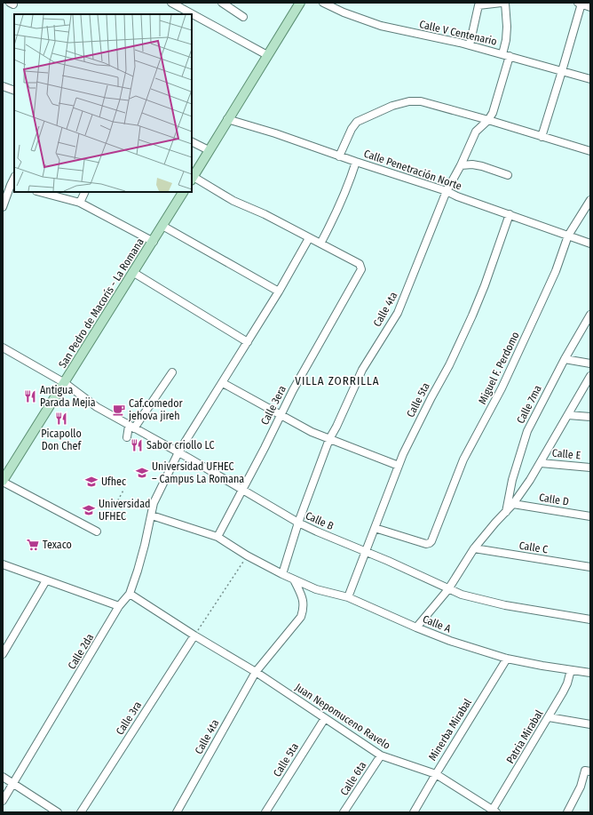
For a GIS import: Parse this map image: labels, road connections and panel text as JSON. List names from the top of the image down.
{
  "streets": {
    "main road": ["San Pedro de Macorís - La Romana"],
    "street": [
      "Calle V Centenario",
      "Calle Penetración Norte",
      "Calle 4ta",
      "Miguel F. Perdomo",
      "Calle 5ta",
      "Calle 7ma",
      "Calle 3era",
      "Calle E",
      "Calle D",
      "Calle B",
      "Calle C",
      "Calle A",
      "Calle 2da",
      "Juan Nepomuceno Ravelo",
      "Calle 3ra",
      "Minerba Mirabal",
      "Patria Mirabal",
      "Calle 6ta"
    ]
  },
  "crossings": [
    ["Calle V Centenario", "Calle 4ta"],
    ["Calle Penetración Norte", "Calle 4ta"],
    ["Calle Penetración Norte", "Miguel F. Perdomo"],
    ["Calle Penetración Norte", "Calle 5ta"],
    ["San Pedro de Macorís - La Romana", "Calle B"],
    ["Calle 4ta", "Calle B"],
    ["Calle 4ta", "Calle A"],
    ["Calle 4ta", "Juan Nepomuceno Ravelo"],
    ["Miguel F. Perdomo", "Calle 5ta"],
    ["Calle 5ta", "Calle B"],
    ["Calle 5ta", "Calle A"],
    ["Calle 5ta", "Juan Nepomuceno Ravelo"],
    ["Calle 3era", "Calle B"],
    ["Calle 3era", "Calle A"],
    ["Calle B", "Calle 2da"],
    ["Calle A", "Calle 2da"],
    ["Calle A", "Minerba Mirabal"],
    ["Calle A", "Patria Mirabal"],
    ["Calle 2da", "Juan Nepomuceno Ravelo"],
    ["Juan Nepomuceno Ravelo", "Calle 3ra"],
    ["Juan Nepomuceno Ravelo", "Minerba Mirabal"],
    ["Juan Nepomuceno Ravelo", "Patria Mirabal"],
    ["Juan Nepomuceno Ravelo", "Calle 6ta"]
  ],
  "districts": ["VILLA ZORRILLA"],
  "places": {
    "restaurant": ["Antigua Parada Mejia", "Picapollo Don Chef", "Sabor criollo LC"],
    "cafe": ["Caf.comedor jehova jireh"],
    "school or university": ["Universidad UFHEC – Campus La Romana", "Ufhec", "Universidad UFHEC"],
    "supermarket": ["Texaco"]
  }
}
